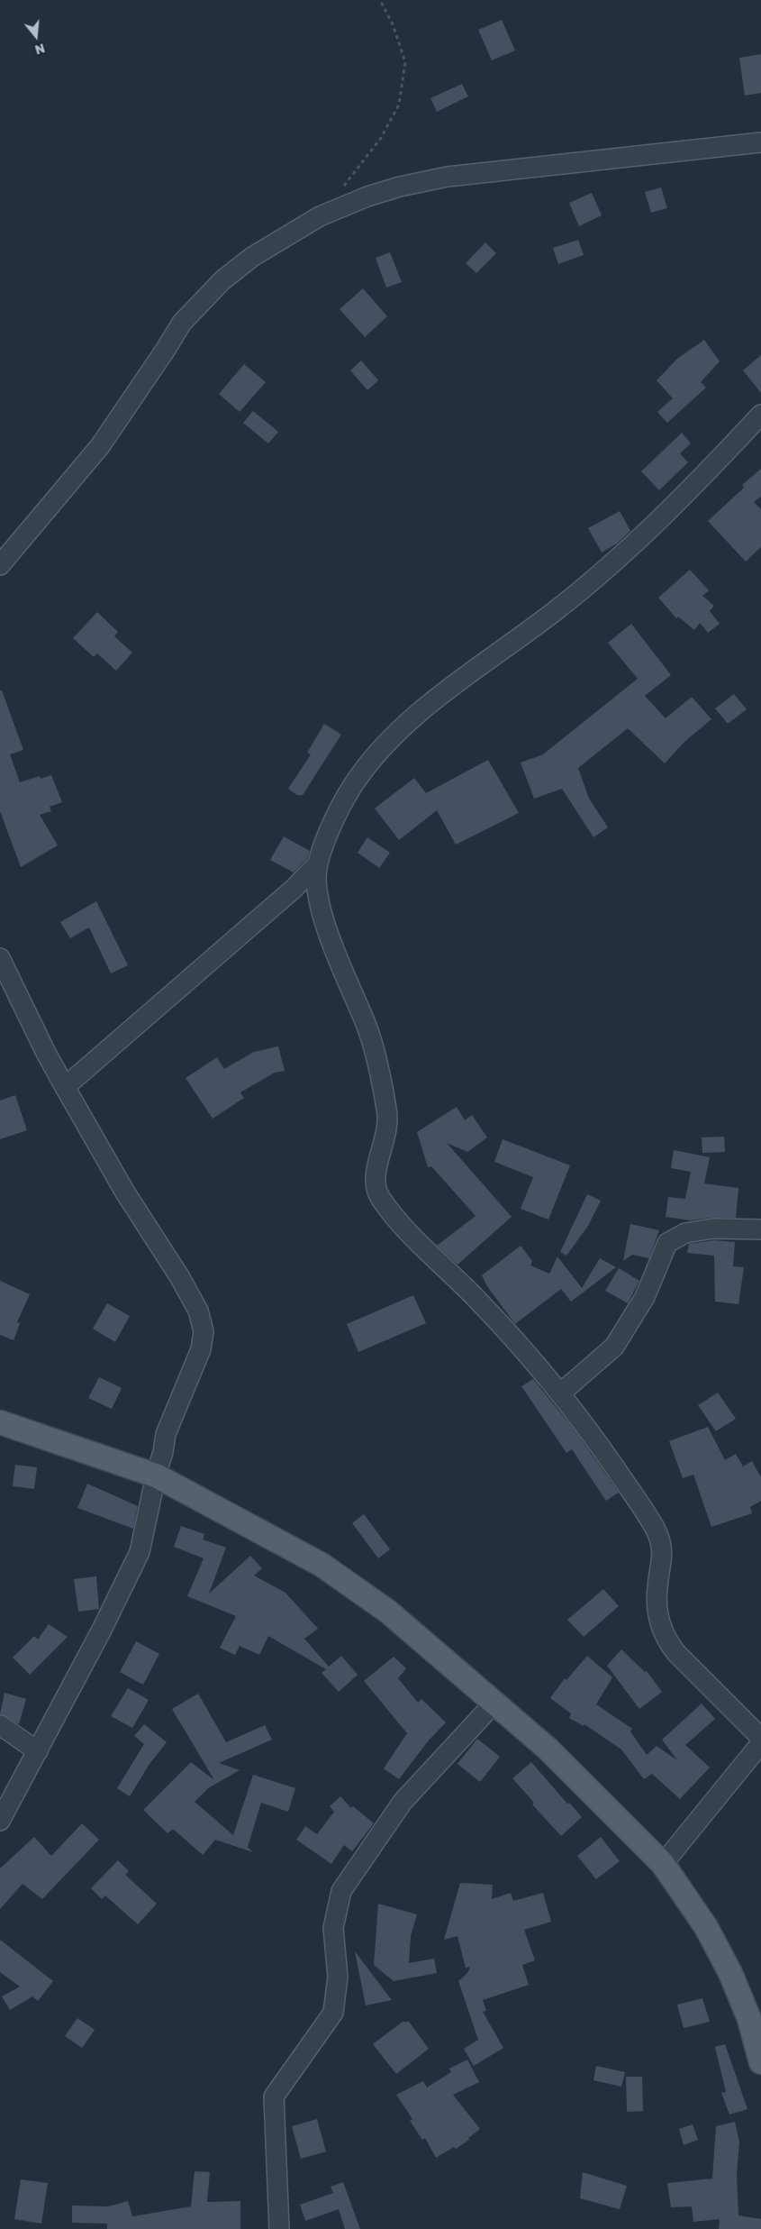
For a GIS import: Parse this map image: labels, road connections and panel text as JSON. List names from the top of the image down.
{
  "north": "bottom"
}
